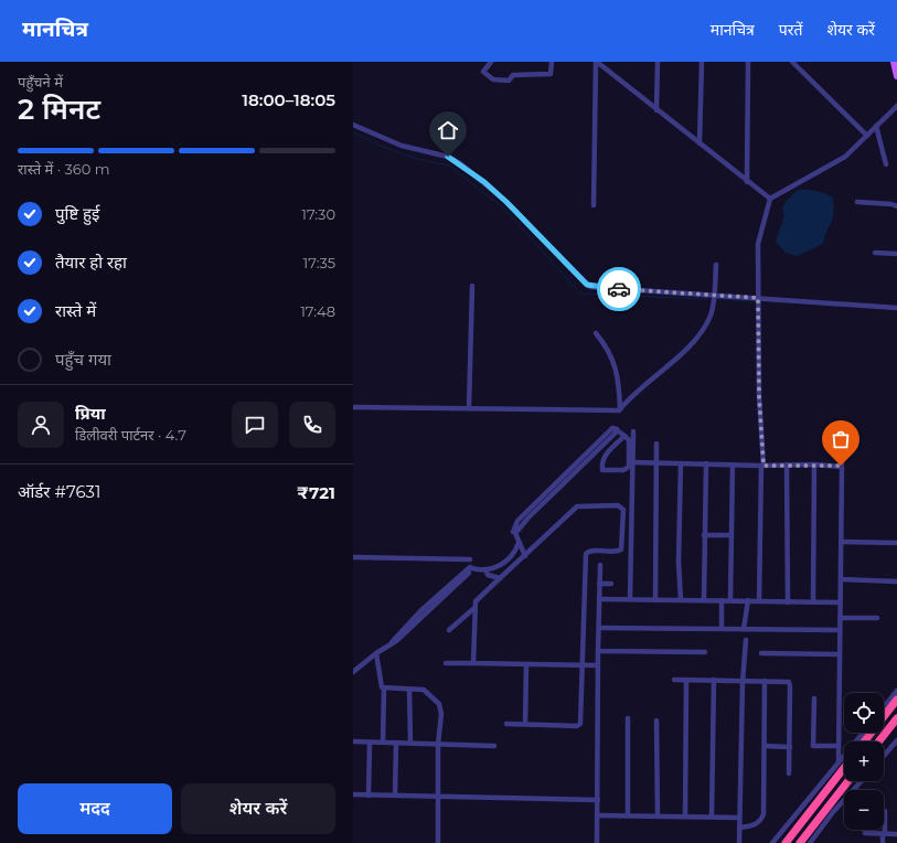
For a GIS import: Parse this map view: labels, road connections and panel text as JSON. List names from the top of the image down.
{
  "page": {
    "header": "मानचित्र",
    "nav": ["मानचित्र", "परतें", "शेयर करें"],
    "heading": ["2 मिनट", "पहुँचने में", "18:00–18:05"],
    "panel": [
      "प्रिया",
      "डिलीवरी पार्टनर · 4.7",
      "ऑर्डर #7631",
      "₹721"
    ],
    "bar": "रास्ते में · 360 m",
    "list": [
      ["पुष्टि हुई", "17:30"],
      ["तैयार हो रहा", "17:35"],
      ["रास्ते में", "17:48"],
      "पहुँच गया"
    ],
    "map_buttons": ["+", "−"],
    "buttons": ["मदद", "शेयर करें"]
  }
}
